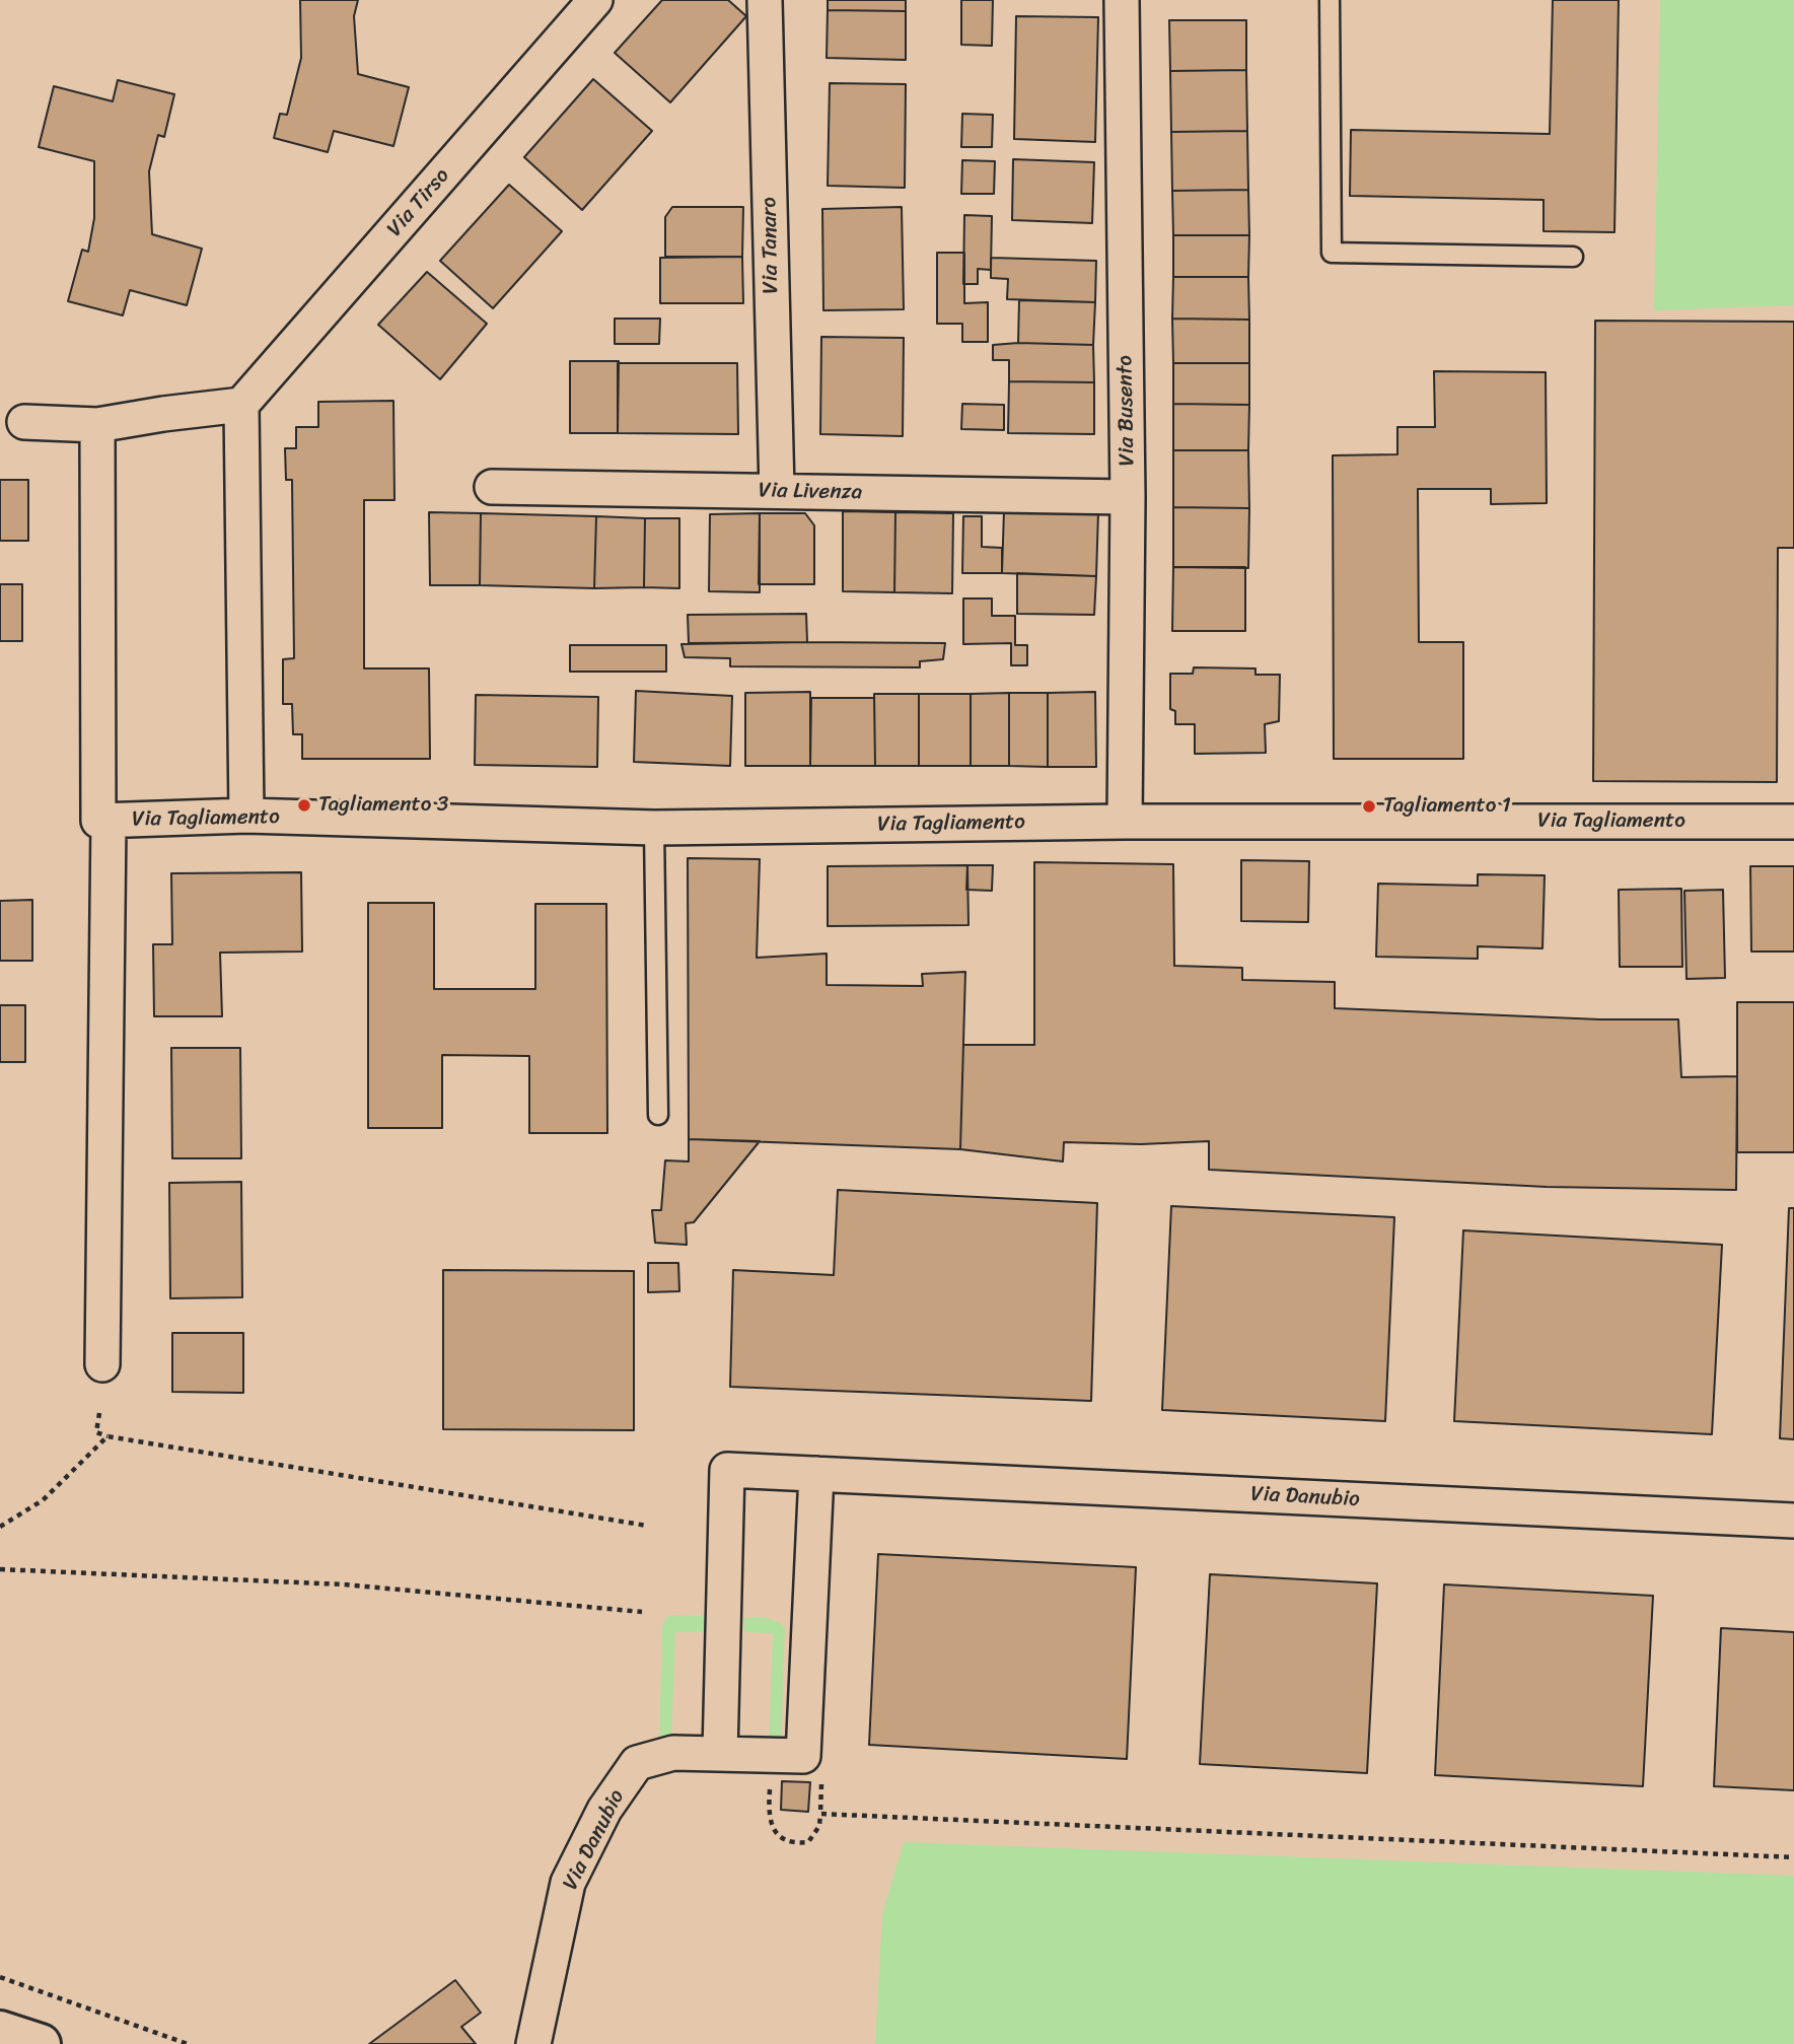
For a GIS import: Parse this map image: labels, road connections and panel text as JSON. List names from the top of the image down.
{
  "streets": {
    "street": [
      "Via Tirso",
      "Via Tanaro",
      "Via Busento",
      "Via Livenza",
      "Via Tagliamento",
      "Via Danubio"
    ]
  },
  "crossings": [
    ["Via Tanaro", "Via Livenza"],
    ["Via Busento", "Via Livenza"],
    ["Via Busento", "Via Tagliamento"]
  ],
  "places": ["Tagliamento 3", "Tagliamento 1"]
}
